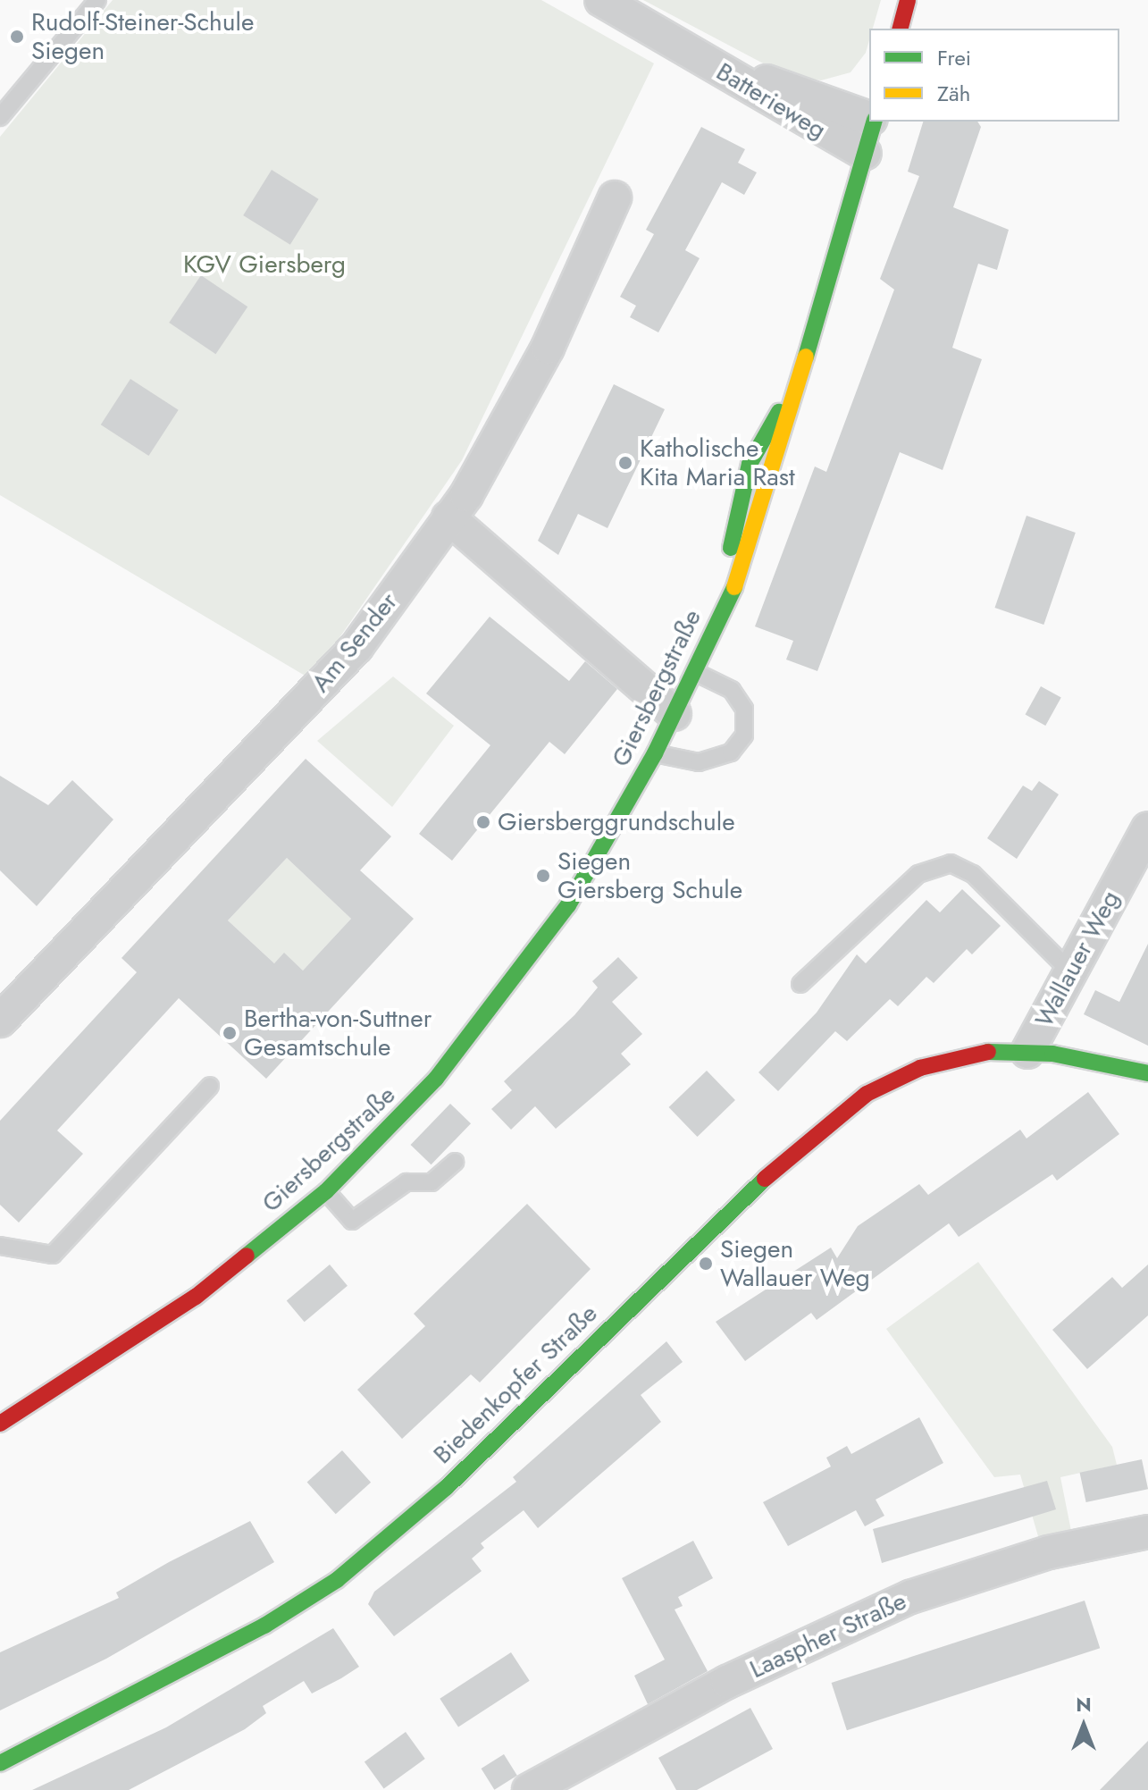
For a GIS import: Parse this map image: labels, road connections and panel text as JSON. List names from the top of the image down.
{
  "streets": {
    "street": [
      "Batterieweg",
      "Am Sender",
      "Giersbergstraße",
      "Wallauer Weg",
      "Biedenkopfer Straße",
      "Laaspher Straße"
    ]
  },
  "crossings": [
    ["Batterieweg", "Giersbergstraße"],
    ["Wallauer Weg", "Biedenkopfer Straße"]
  ],
  "parks": ["KGV Giersberg"],
  "places": [
    "Rudolf-Steiner-Schule Siegen",
    "Katholische Kita Maria Rast",
    "Giersberggrundschule",
    "Siegen Giersberg Schule",
    "Bertha-von-Suttner Gesamtschule",
    "Siegen Wallauer Weg"
  ],
  "legend": ["Frei", "Zäh"],
  "north": "top"
}
